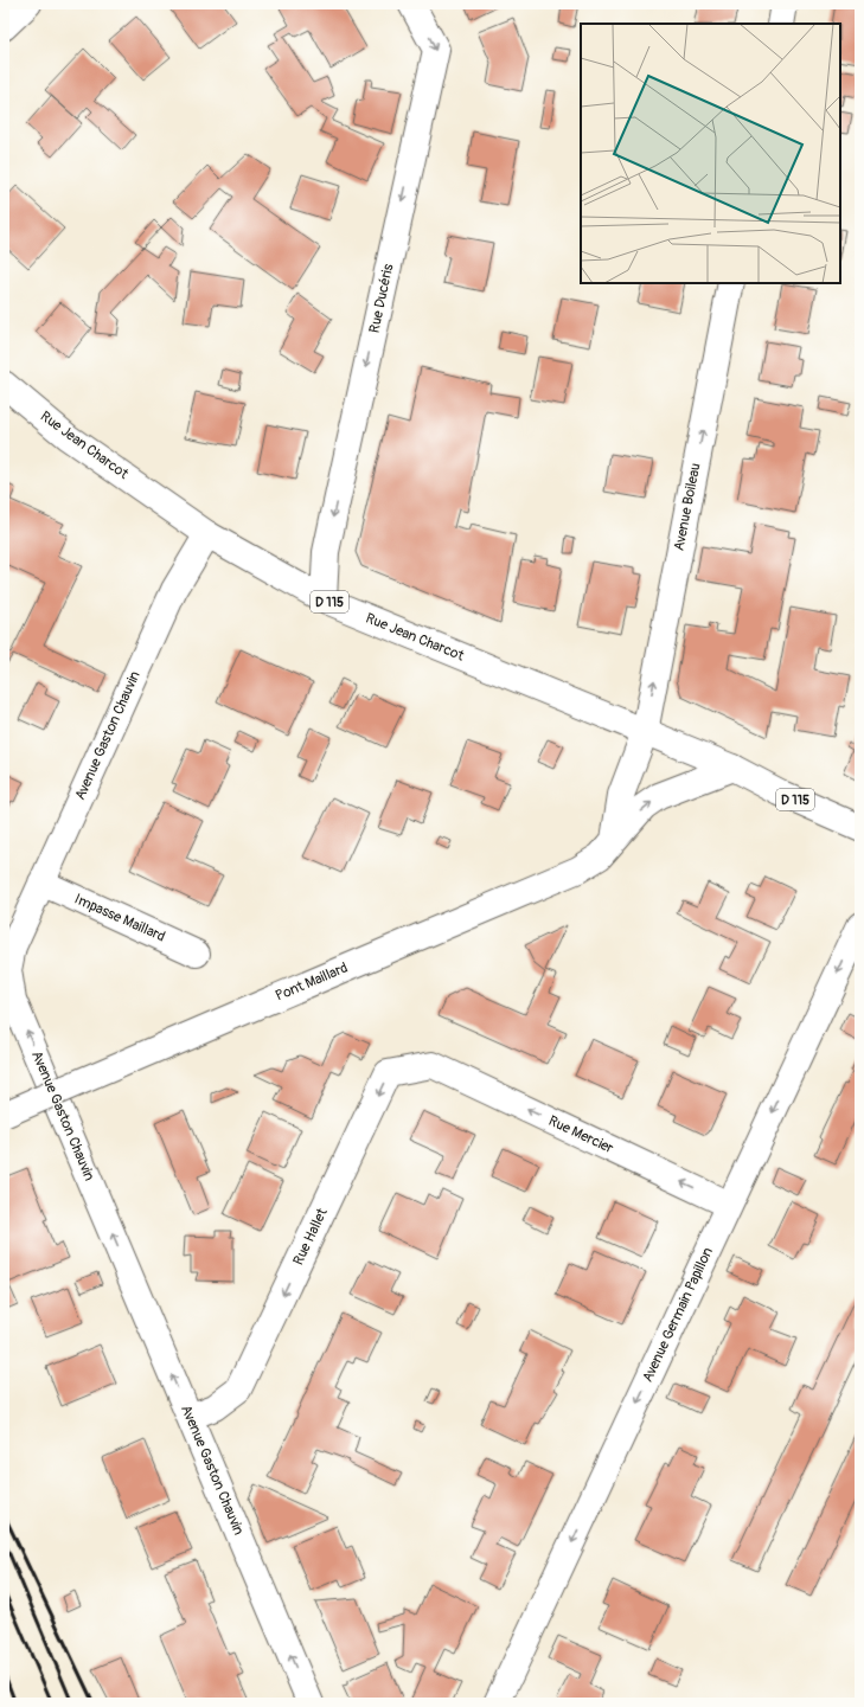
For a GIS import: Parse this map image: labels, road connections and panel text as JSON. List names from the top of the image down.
{
  "streets": {
    "street": [
      "Rue Ducéris",
      "Rue Jean Charcot",
      "Avenue Boileau",
      "D 115",
      "Avenue Gaston Chauvin",
      "Impasse Maillard",
      "Pont Maillard",
      "Rue Mercier",
      "Rue Hallet",
      "Avenue Germain Papillon"
    ]
  },
  "crossings": [
    ["Rue Ducéris", "Rue Jean Charcot"],
    ["Rue Jean Charcot", "Avenue Boileau"],
    ["Rue Jean Charcot", "Avenue Gaston Chauvin"],
    ["Rue Jean Charcot", "Pont Maillard"],
    ["Avenue Gaston Chauvin", "Impasse Maillard"],
    ["Avenue Gaston Chauvin", "Rue Hallet"],
    ["Rue Mercier", "Rue Hallet"],
    ["Rue Mercier", "Avenue Germain Papillon"]
  ],
  "one_way": [
    "Rue Ducéris",
    "Avenue Boileau",
    "Avenue Gaston Chauvin",
    "Rue Mercier",
    "Rue Hallet",
    "Avenue Germain Papillon"
  ]
}
